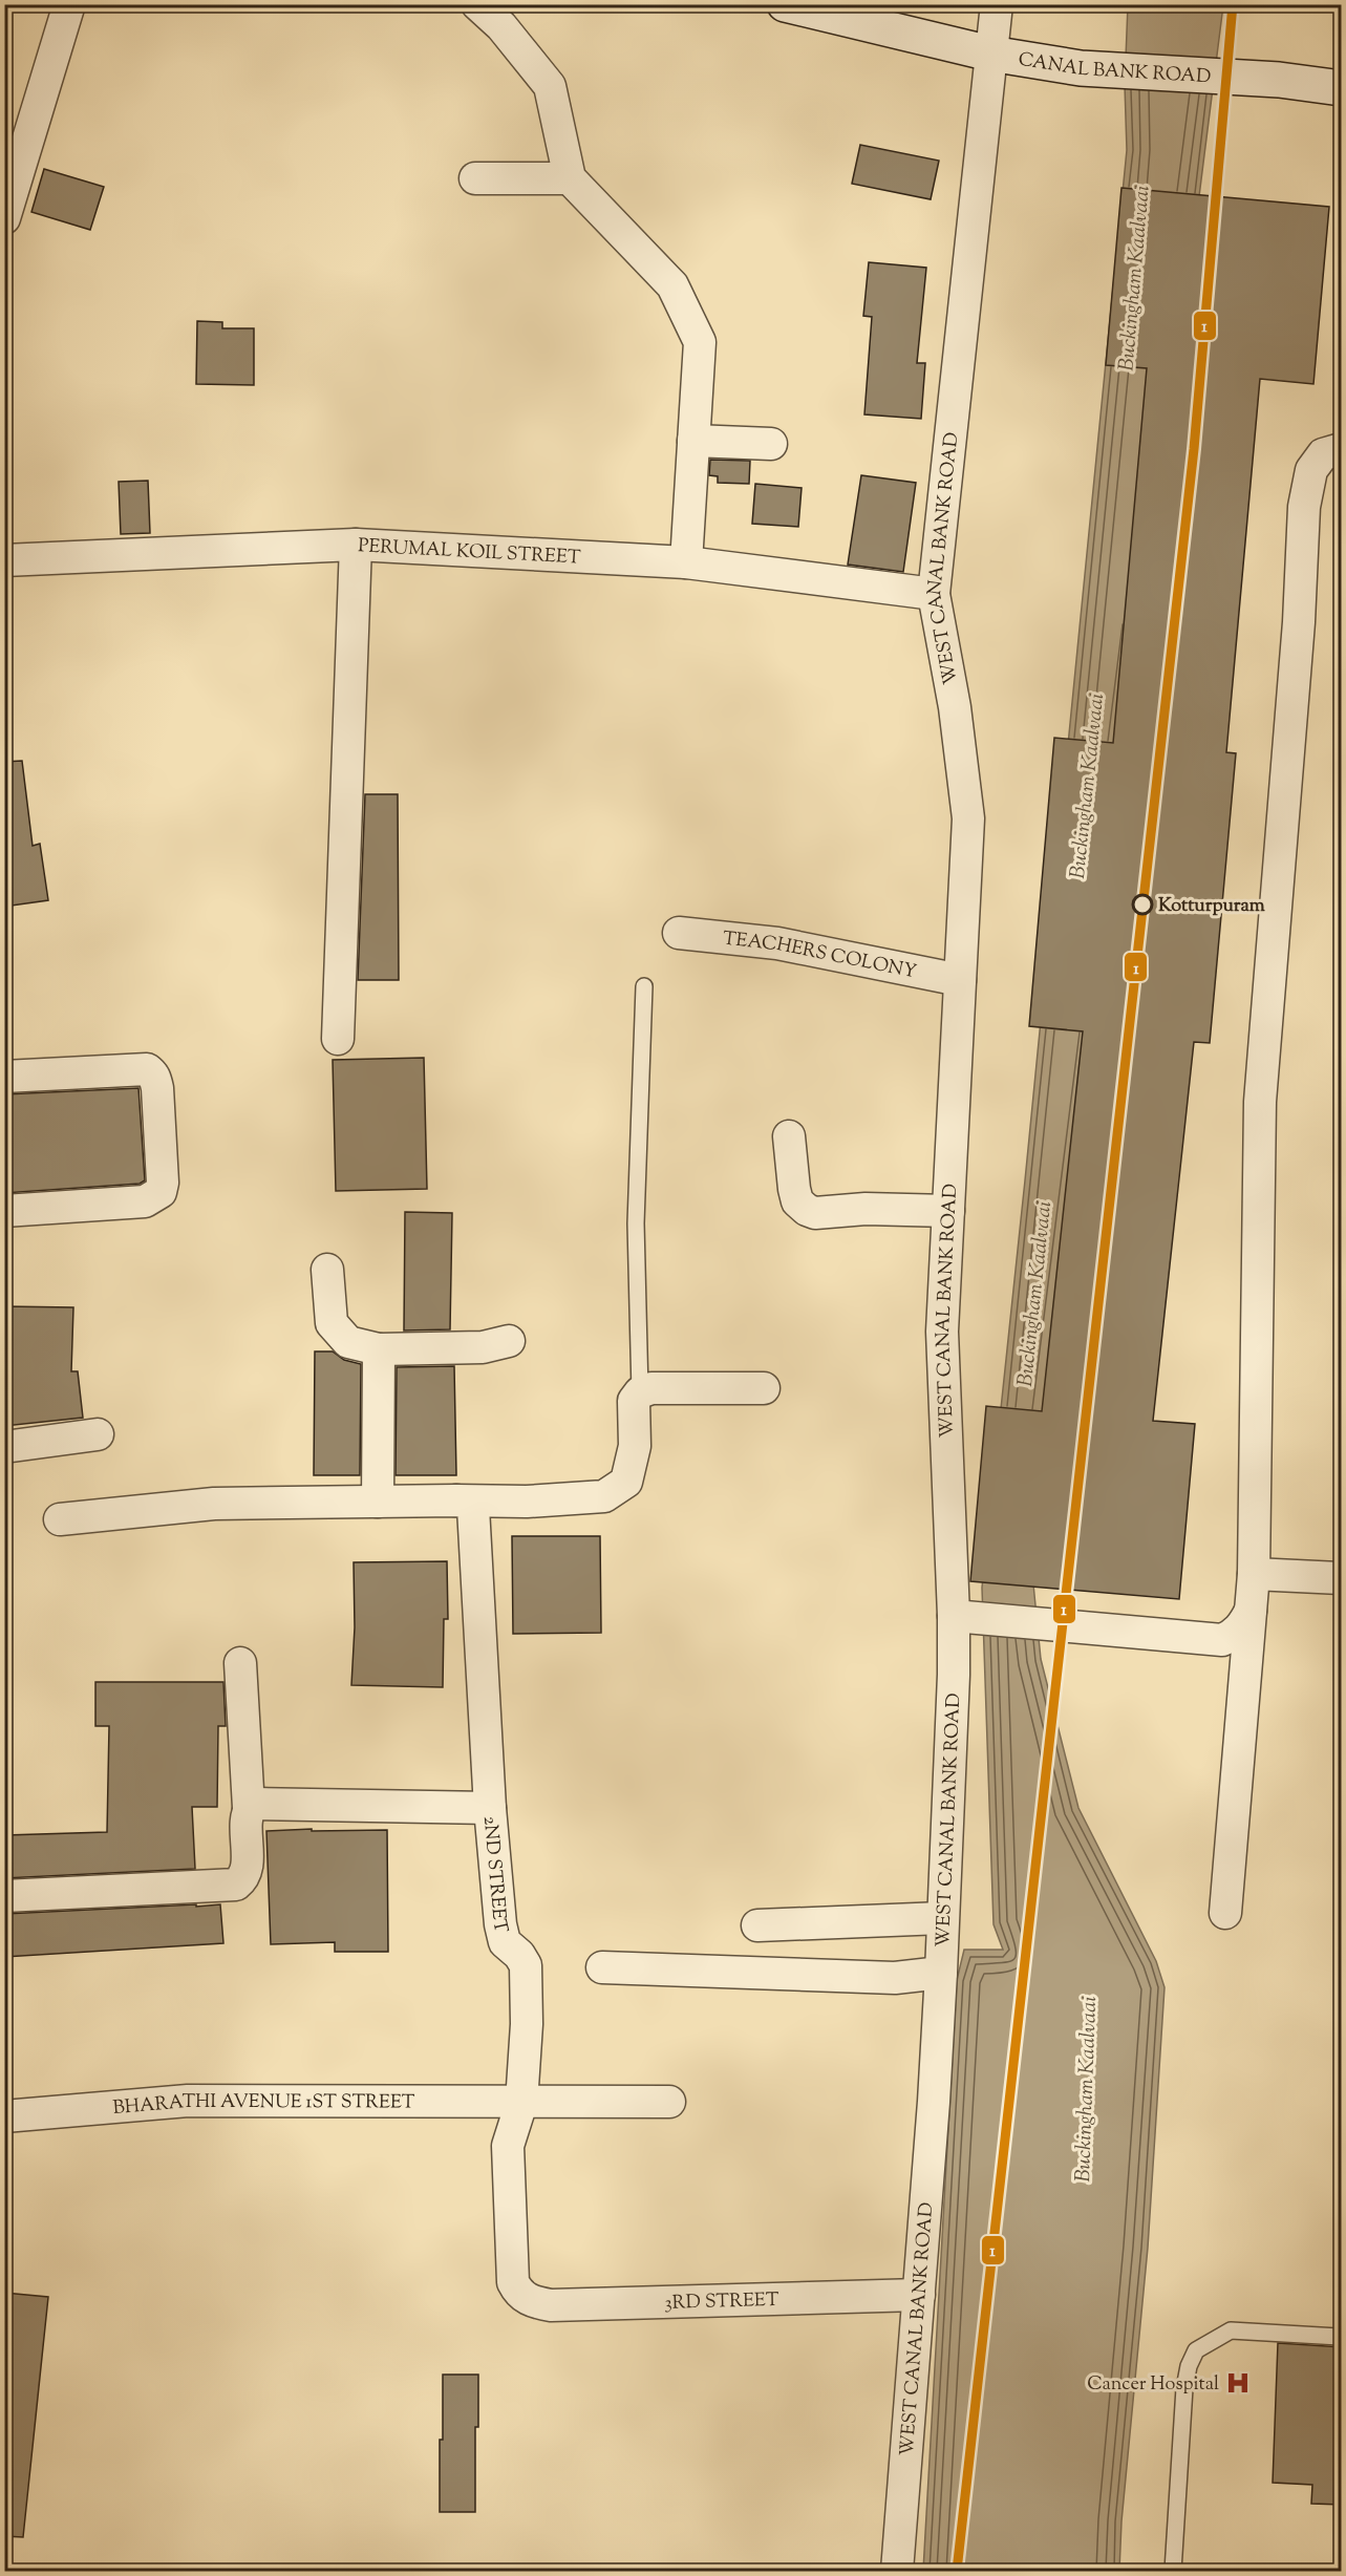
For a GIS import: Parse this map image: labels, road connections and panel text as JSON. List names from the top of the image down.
{
  "streets": {
    "street": [
      "CANAL BANK ROAD",
      "PERUMAL KOIL STREET",
      "WEST CANAL BANK ROAD",
      "TEACHERS COLONY",
      "2ND STREET",
      "BHARATHI AVENUE 1ST STREET",
      "3RD STREET"
    ]
  },
  "crossings": [
    ["CANAL BANK ROAD", "WEST CANAL BANK ROAD"],
    ["PERUMAL KOIL STREET", "WEST CANAL BANK ROAD"],
    ["WEST CANAL BANK ROAD", "TEACHERS COLONY"],
    ["WEST CANAL BANK ROAD", "3RD STREET"],
    ["2ND STREET", "BHARATHI AVENUE 1ST STREET"],
    ["2ND STREET", "3RD STREET"]
  ],
  "water": ["Buckingham Kaalvaai"],
  "places": {
    "other": ["Kotturpuram"],
    "hospital": ["Cancer Hospital"]
  },
  "lines": ["transit line 1"]
}
